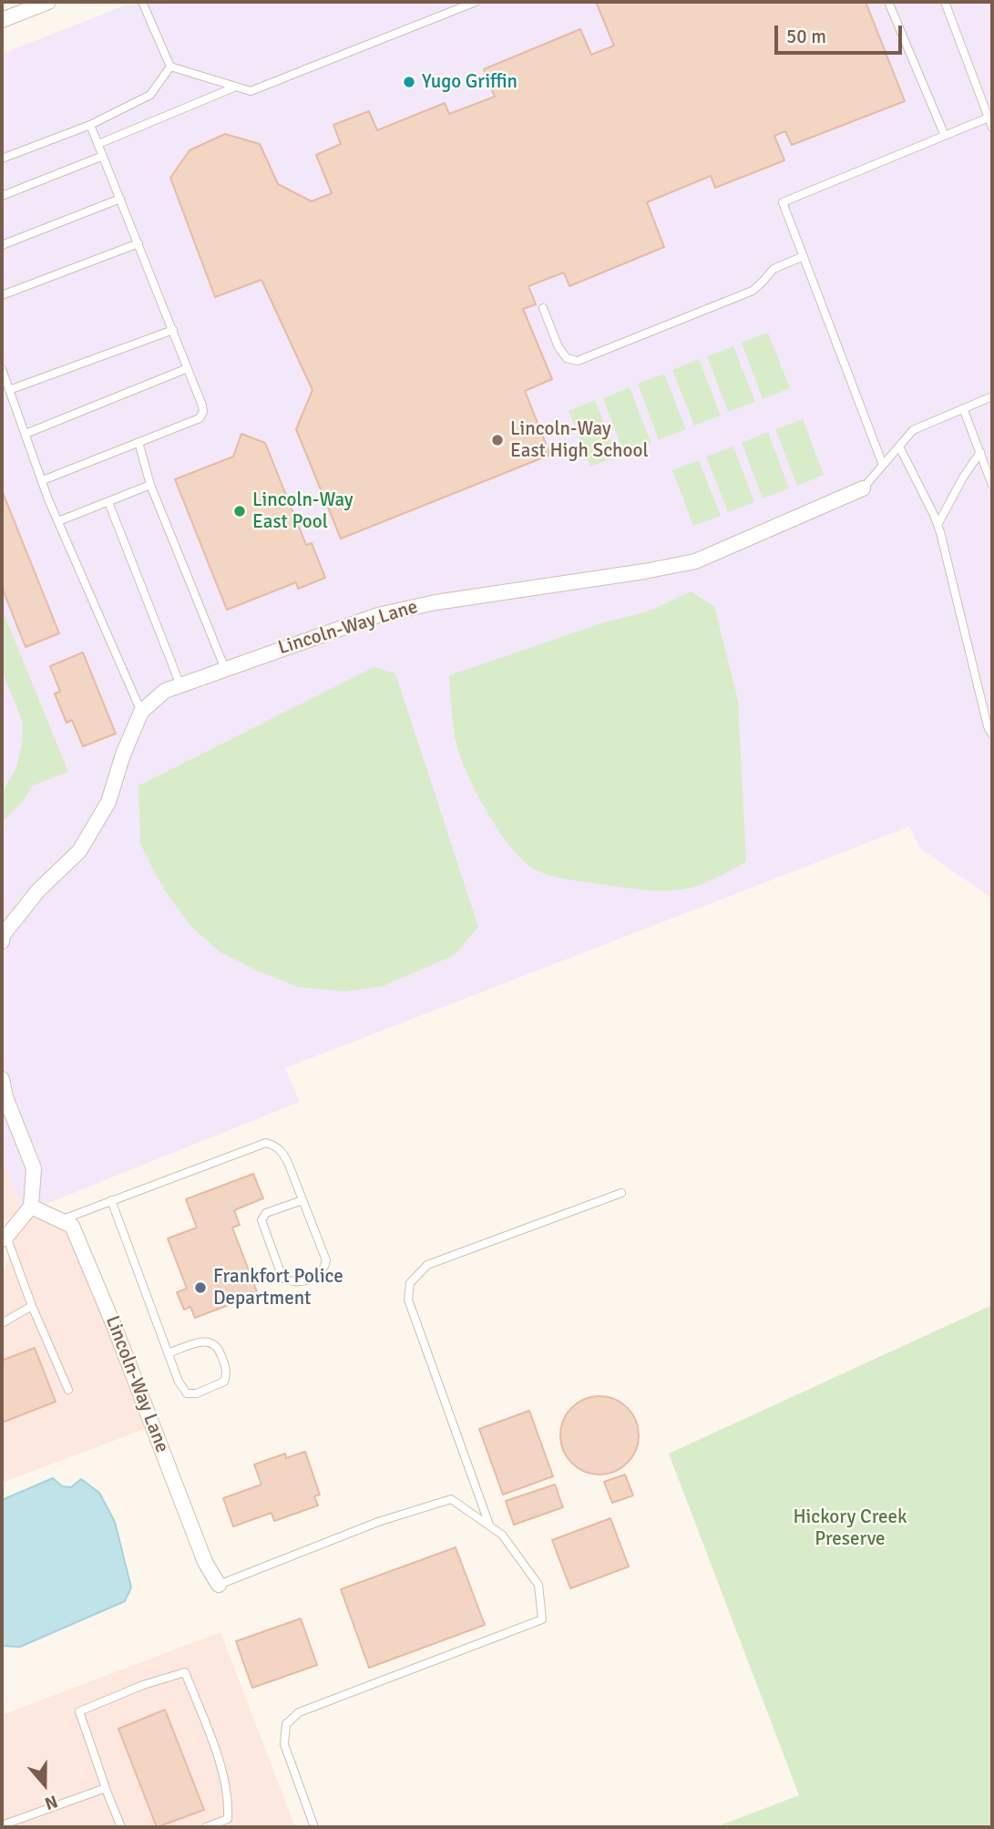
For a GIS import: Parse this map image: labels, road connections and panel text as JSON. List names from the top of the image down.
{
  "streets": {
    "street": ["Lincoln-Way Lane"]
  },
  "parks": ["Hickory Creek Preserve"],
  "places": [
    "Yugo Griffin",
    "Lincoln-Way East High School",
    "Lincoln-Way East Pool",
    "Frankfort Police Department"
  ],
  "scale_bar": "50 m",
  "north": "bottom"
}
